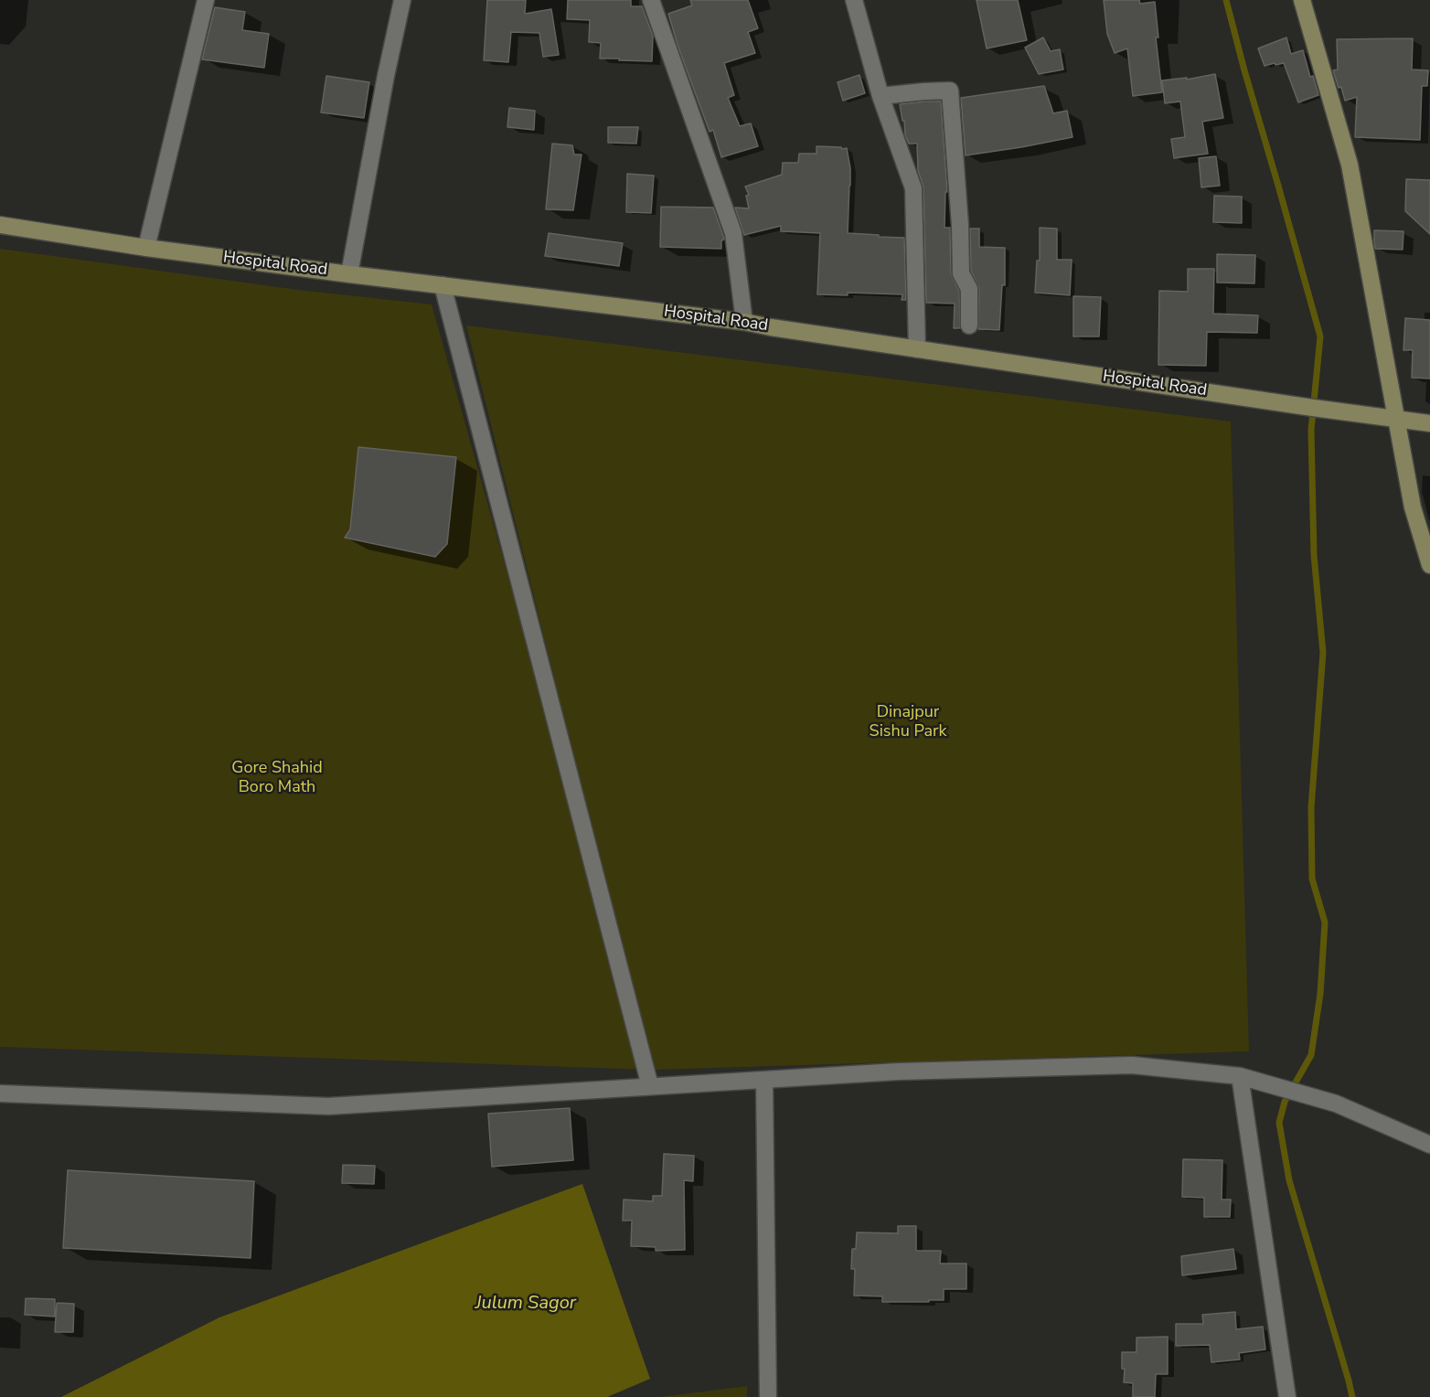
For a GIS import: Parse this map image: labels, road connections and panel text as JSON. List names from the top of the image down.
{
  "streets": {
    "main road": ["Hospital Road"]
  },
  "water": ["Julum Sagor"],
  "parks": ["Dinajpur Sishu Park", "Gore Shahid Boro Math"]
}
